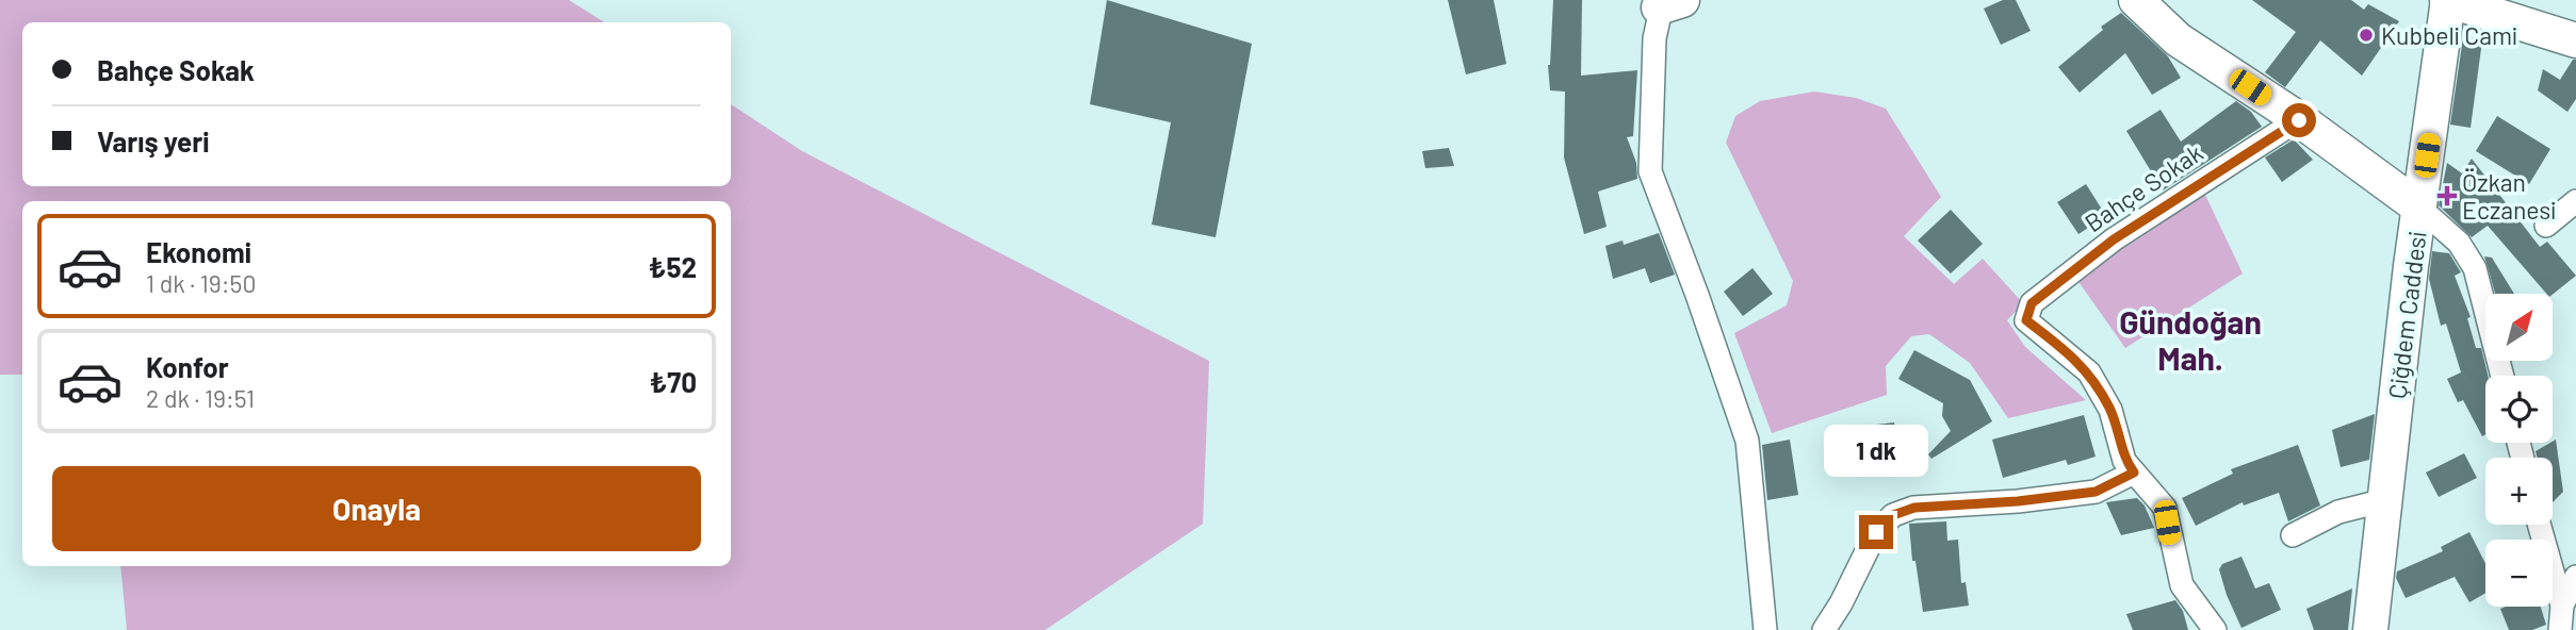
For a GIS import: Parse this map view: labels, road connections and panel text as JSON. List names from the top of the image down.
{
  "streets": {
    "street": ["Bahçe Sokak", "Çiğdem Caddesi"]
  },
  "districts": ["Gündoğan Mah."],
  "places": {
    "other": ["Kubbeli Cami"],
    "health": ["Özkan Eczanesi"]
  },
  "north": "top right",
  "page": {
    "banner": ["Bahçe Sokak", "Varış yeri"],
    "list": [
      {
        "name": "Ekonomi",
        "note": "1 dk · 19:50",
        "value": "₺52"
      },
      {
        "name": "Konfor",
        "note": "2 dk · 19:51",
        "value": "₺70"
      }
    ],
    "map_buttons": ["+", "−"],
    "bubble": "1 dk",
    "buttons": "Onayla"
  }
}
